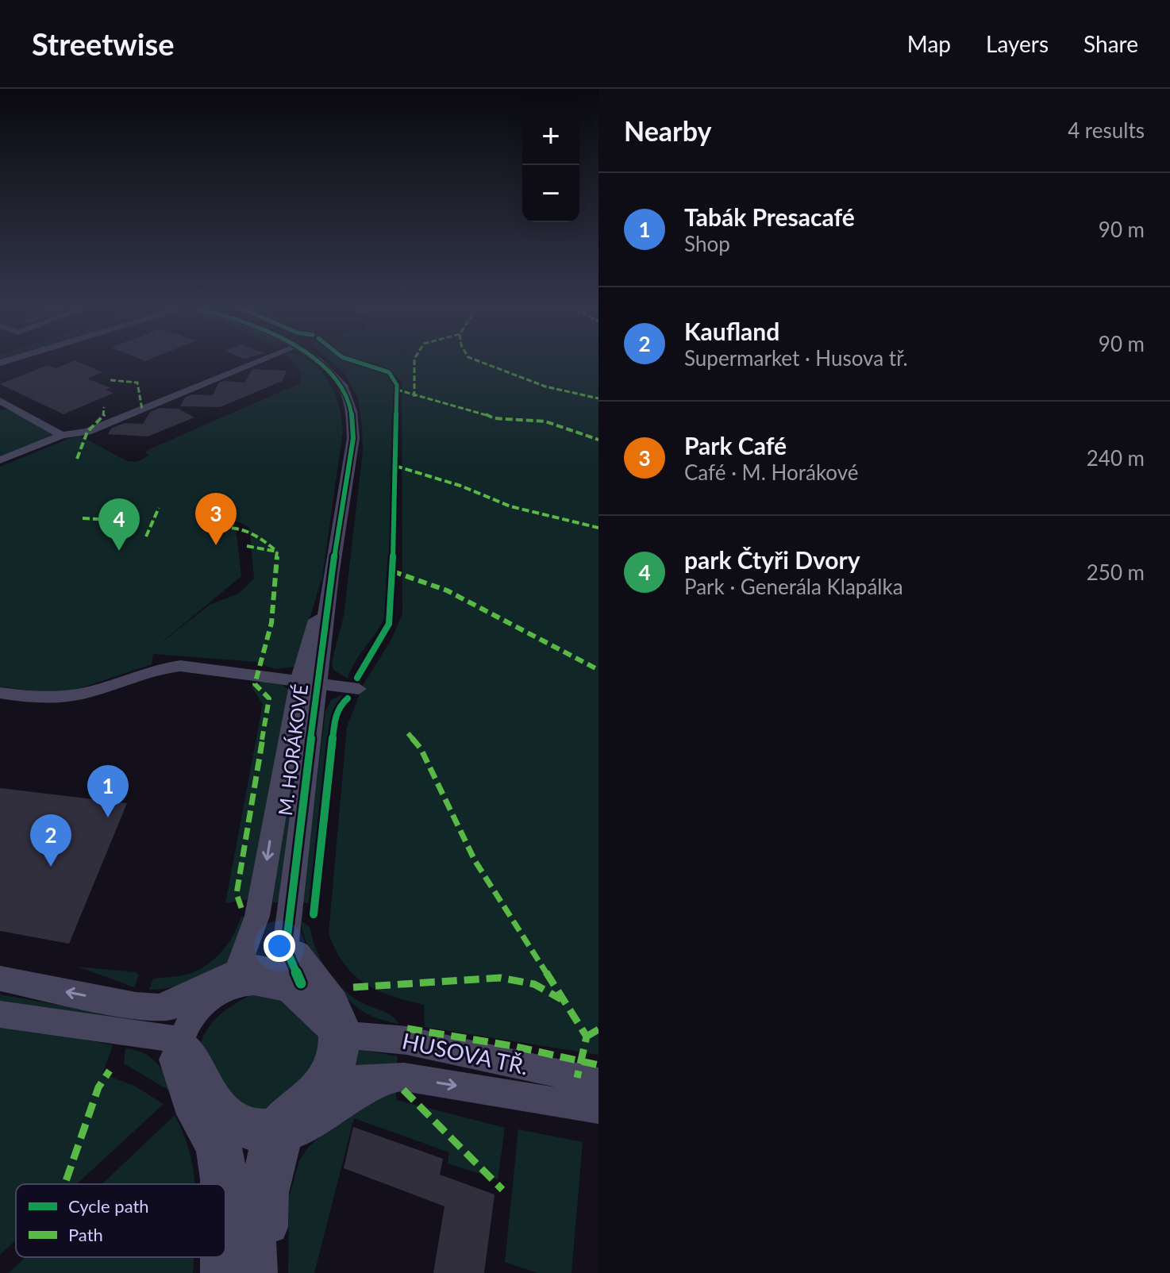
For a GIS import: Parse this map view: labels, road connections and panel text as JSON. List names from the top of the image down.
{
  "streets": {
    "street": ["M. HORÁKOVÉ", "HUSOVA TŘ."]
  },
  "legend": ["Cycle path", "Path"],
  "page": {
    "header": "Streetwise",
    "nav": ["Map", "Layers", "Share"],
    "heading": ["Nearby", "4 results"],
    "map_buttons": ["+", "−"],
    "list": [
      {
        "mark": "1",
        "name": "Tabák Presacafé",
        "note": "Shop",
        "value": "90 m"
      },
      {
        "mark": "2",
        "name": "Kaufland",
        "note": "Supermarket · Husova tř.",
        "value": "90 m"
      },
      {
        "mark": "3",
        "name": "Park Café",
        "note": "Café · M. Horákové",
        "value": "240 m"
      },
      {
        "mark": "4",
        "name": "park Čtyři Dvory",
        "note": "Park · Generála Klapálka",
        "value": "250 m"
      }
    ],
    "pins": [
      "3",
      "4",
      "1",
      "2"
    ]
  }
}
